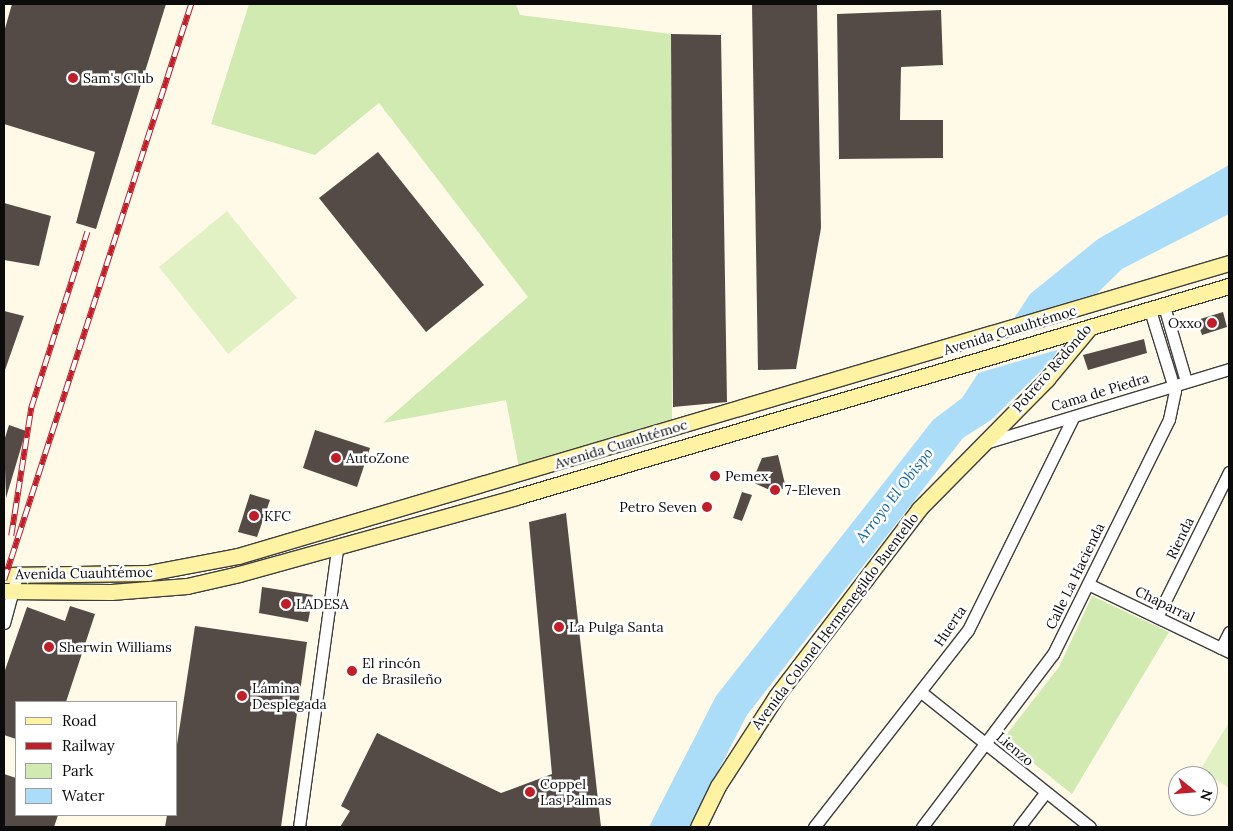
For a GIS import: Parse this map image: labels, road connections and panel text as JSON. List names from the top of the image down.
{
  "streets": {
    "main road": ["Avenida Cuauhtémoc", "Potrero Redondo", "Avenida Colonel Hermenegildo Buentello"],
    "street": [
      "Cama de Piedra",
      "Rienda",
      "Calle La Hacienda",
      "Chaparral",
      "Huerta",
      "Lienzo"
    ]
  },
  "crossings": [
    ["Avenida Cuauhtémoc", "Potrero Redondo"],
    ["Avenida Cuauhtémoc", "Calle La Hacienda"],
    ["Potrero Redondo", "Cama de Piedra"],
    ["Potrero Redondo", "Avenida Colonel Hermenegildo Buentello"],
    ["Cama de Piedra", "Calle La Hacienda"],
    ["Cama de Piedra", "Avenida Colonel Hermenegildo Buentello"],
    ["Cama de Piedra", "Huerta"],
    ["Rienda", "Chaparral"],
    ["Calle La Hacienda", "Chaparral"],
    ["Calle La Hacienda", "Lienzo"],
    ["Huerta", "Lienzo"]
  ],
  "water": ["Arroyo El Obispo"],
  "places": [
    "Sam's Club",
    "Oxxo",
    "AutoZone",
    "Pemex",
    "7-Eleven",
    "Petro Seven",
    "KFC",
    "LADESA",
    "La Pulga Santa",
    "Sherwin Williams",
    "El rincón de Brasileño",
    "Lámina Desplegada",
    "Coppel Las Palmas"
  ],
  "legend": [
    "Road",
    "Railway",
    "Park",
    "Water"
  ],
  "north": "right"
}
